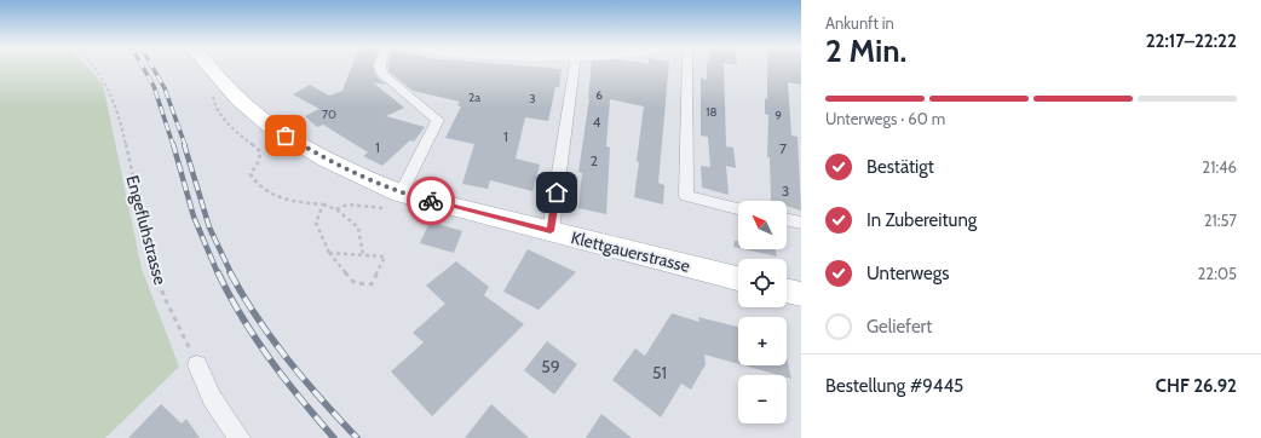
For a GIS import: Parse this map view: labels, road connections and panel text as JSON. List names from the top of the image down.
{
  "streets": {
    "main road": ["Klettgauerstrasse"],
    "path": ["Engefluhstrasse"]
  },
  "house_numbers": [
    "6",
    "2a",
    "3",
    "18",
    "70",
    "9",
    "4",
    "1",
    "1",
    "7",
    "2",
    "3",
    "59",
    "51"
  ],
  "north": "top left",
  "page": {
    "heading": ["2 Min.", "Ankunft in", "22:17–22:22"],
    "panel": ["Bestellung #9445", "CHF 26.92"],
    "bar": "Unterwegs · 60 m",
    "list": [
      ["Bestätigt", "21:46"],
      ["In Zubereitung", "21:57"],
      ["Unterwegs", "22:05"],
      "Geliefert"
    ],
    "map_buttons": ["+", "−"]
  }
}
